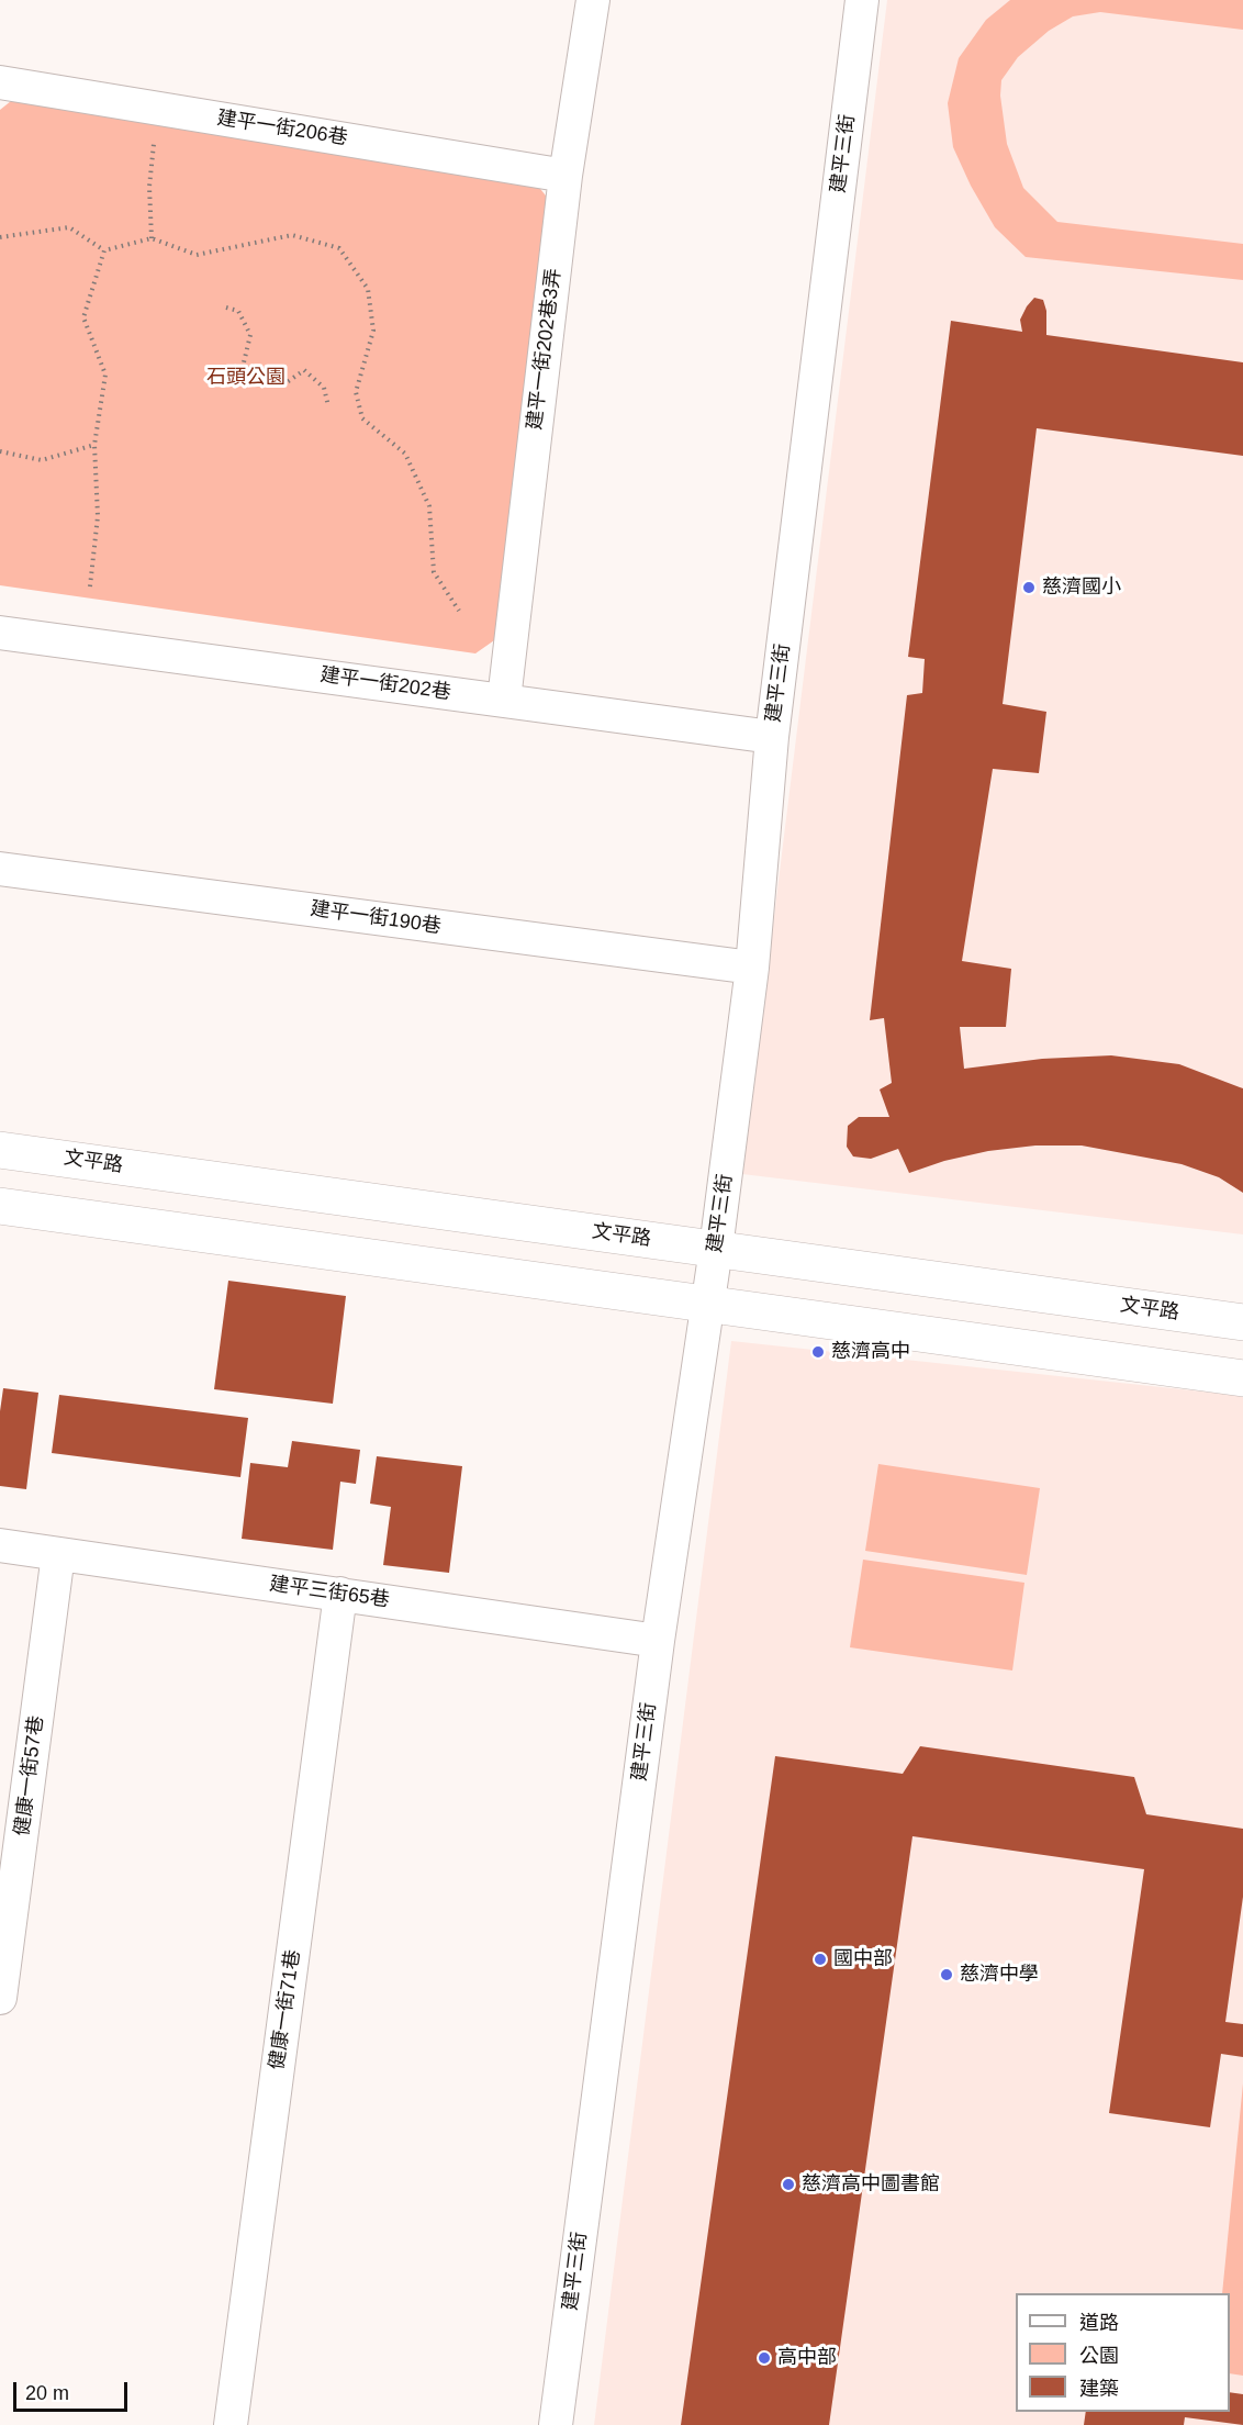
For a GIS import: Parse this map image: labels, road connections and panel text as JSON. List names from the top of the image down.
{
  "streets": {
    "street": [
      "建平一街206巷",
      "建平三街",
      "建平一街202巷3弄",
      "建平一街202巷",
      "建平一街190巷",
      "文平路",
      "建平三街65巷",
      "健康一街57巷",
      "健康一街71巷"
    ]
  },
  "crossings": [
    ["建平一街206巷", "建平一街202巷3弄"],
    ["建平三街", "建平一街202巷"],
    ["建平三街", "建平一街190巷"],
    ["建平三街", "文平路"],
    ["建平三街", "建平三街65巷"],
    ["建平一街202巷3弄", "建平一街202巷"],
    ["建平三街65巷", "健康一街57巷"],
    ["建平三街65巷", "健康一街71巷"]
  ],
  "parks": ["石頭公園"],
  "places": [
    "慈濟國小",
    "慈濟高中",
    "國中部",
    "慈濟中學",
    "慈濟高中圖書館",
    "高中部"
  ],
  "legend": ["道路", "公園", "建築"],
  "scale_bar": "20 m"
}
